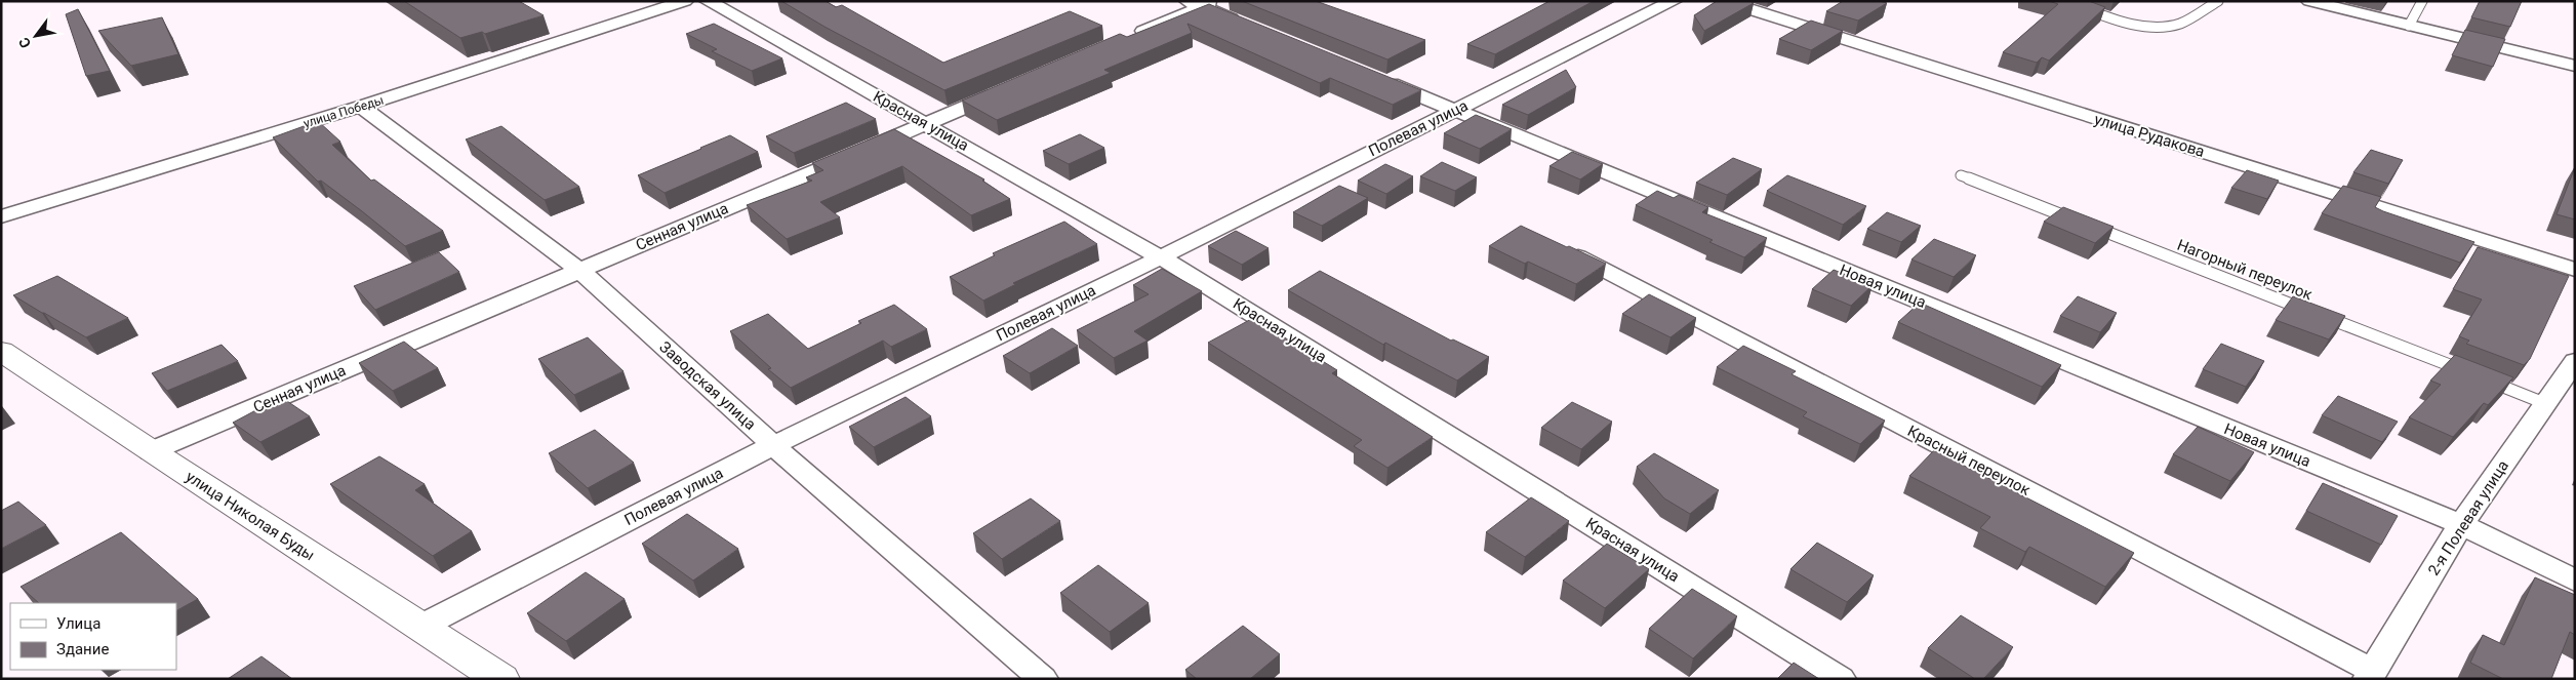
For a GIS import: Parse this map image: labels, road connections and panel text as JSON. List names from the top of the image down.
{
  "streets": {
    "street": [
      "улица Победы",
      "Красная улица",
      "Полевая улица",
      "улица Рудакова",
      "Сенная улица",
      "Новая улица",
      "Заводская улица",
      "Красный переулок",
      "улица Николая Буды",
      "2-я Полевая улица"
    ],
    "lane": ["Нагорный переулок"]
  },
  "crossings": [
    ["улица Победы", "Заводская улица"],
    ["Красная улица", "Полевая улица"],
    ["Красная улица", "Сенная улица"],
    ["Полевая улица", "Новая улица"],
    ["Полевая улица", "Заводская улица"],
    ["Полевая улица", "улица Николая Буды"],
    ["Сенная улица", "Заводская улица"],
    ["Сенная улица", "улица Николая Буды"],
    ["Нагорный переулок", "2-я Полевая улица"],
    ["Новая улица", "2-я Полевая улица"],
    ["Красный переулок", "2-я Полевая улица"]
  ],
  "legend": ["Улица", "Здание"],
  "north": "bottom left"
}
